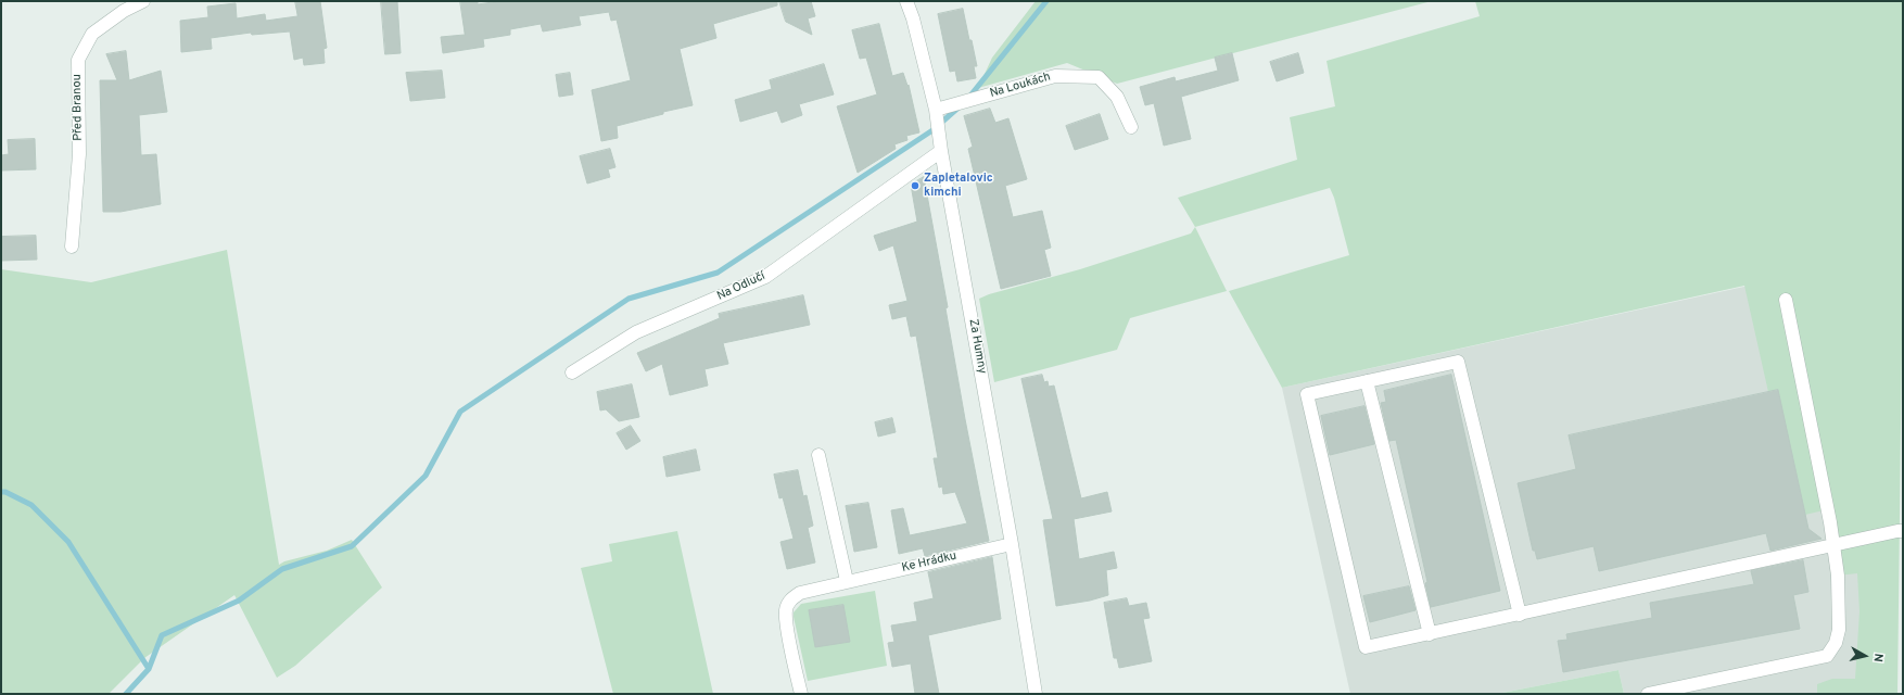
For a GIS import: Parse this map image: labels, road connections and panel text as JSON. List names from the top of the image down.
{
  "streets": {
    "street": [
      "Na Loukách",
      "Před Branou",
      "Na Odlučí",
      "Za Humny",
      "Ke Hrádku"
    ]
  },
  "crossings": [
    ["Na Loukách", "Za Humny"],
    ["Na Odlučí", "Za Humny"],
    ["Za Humny", "Ke Hrádku"]
  ],
  "places": ["Zapletalovic kimchi"],
  "north": "right"
}
